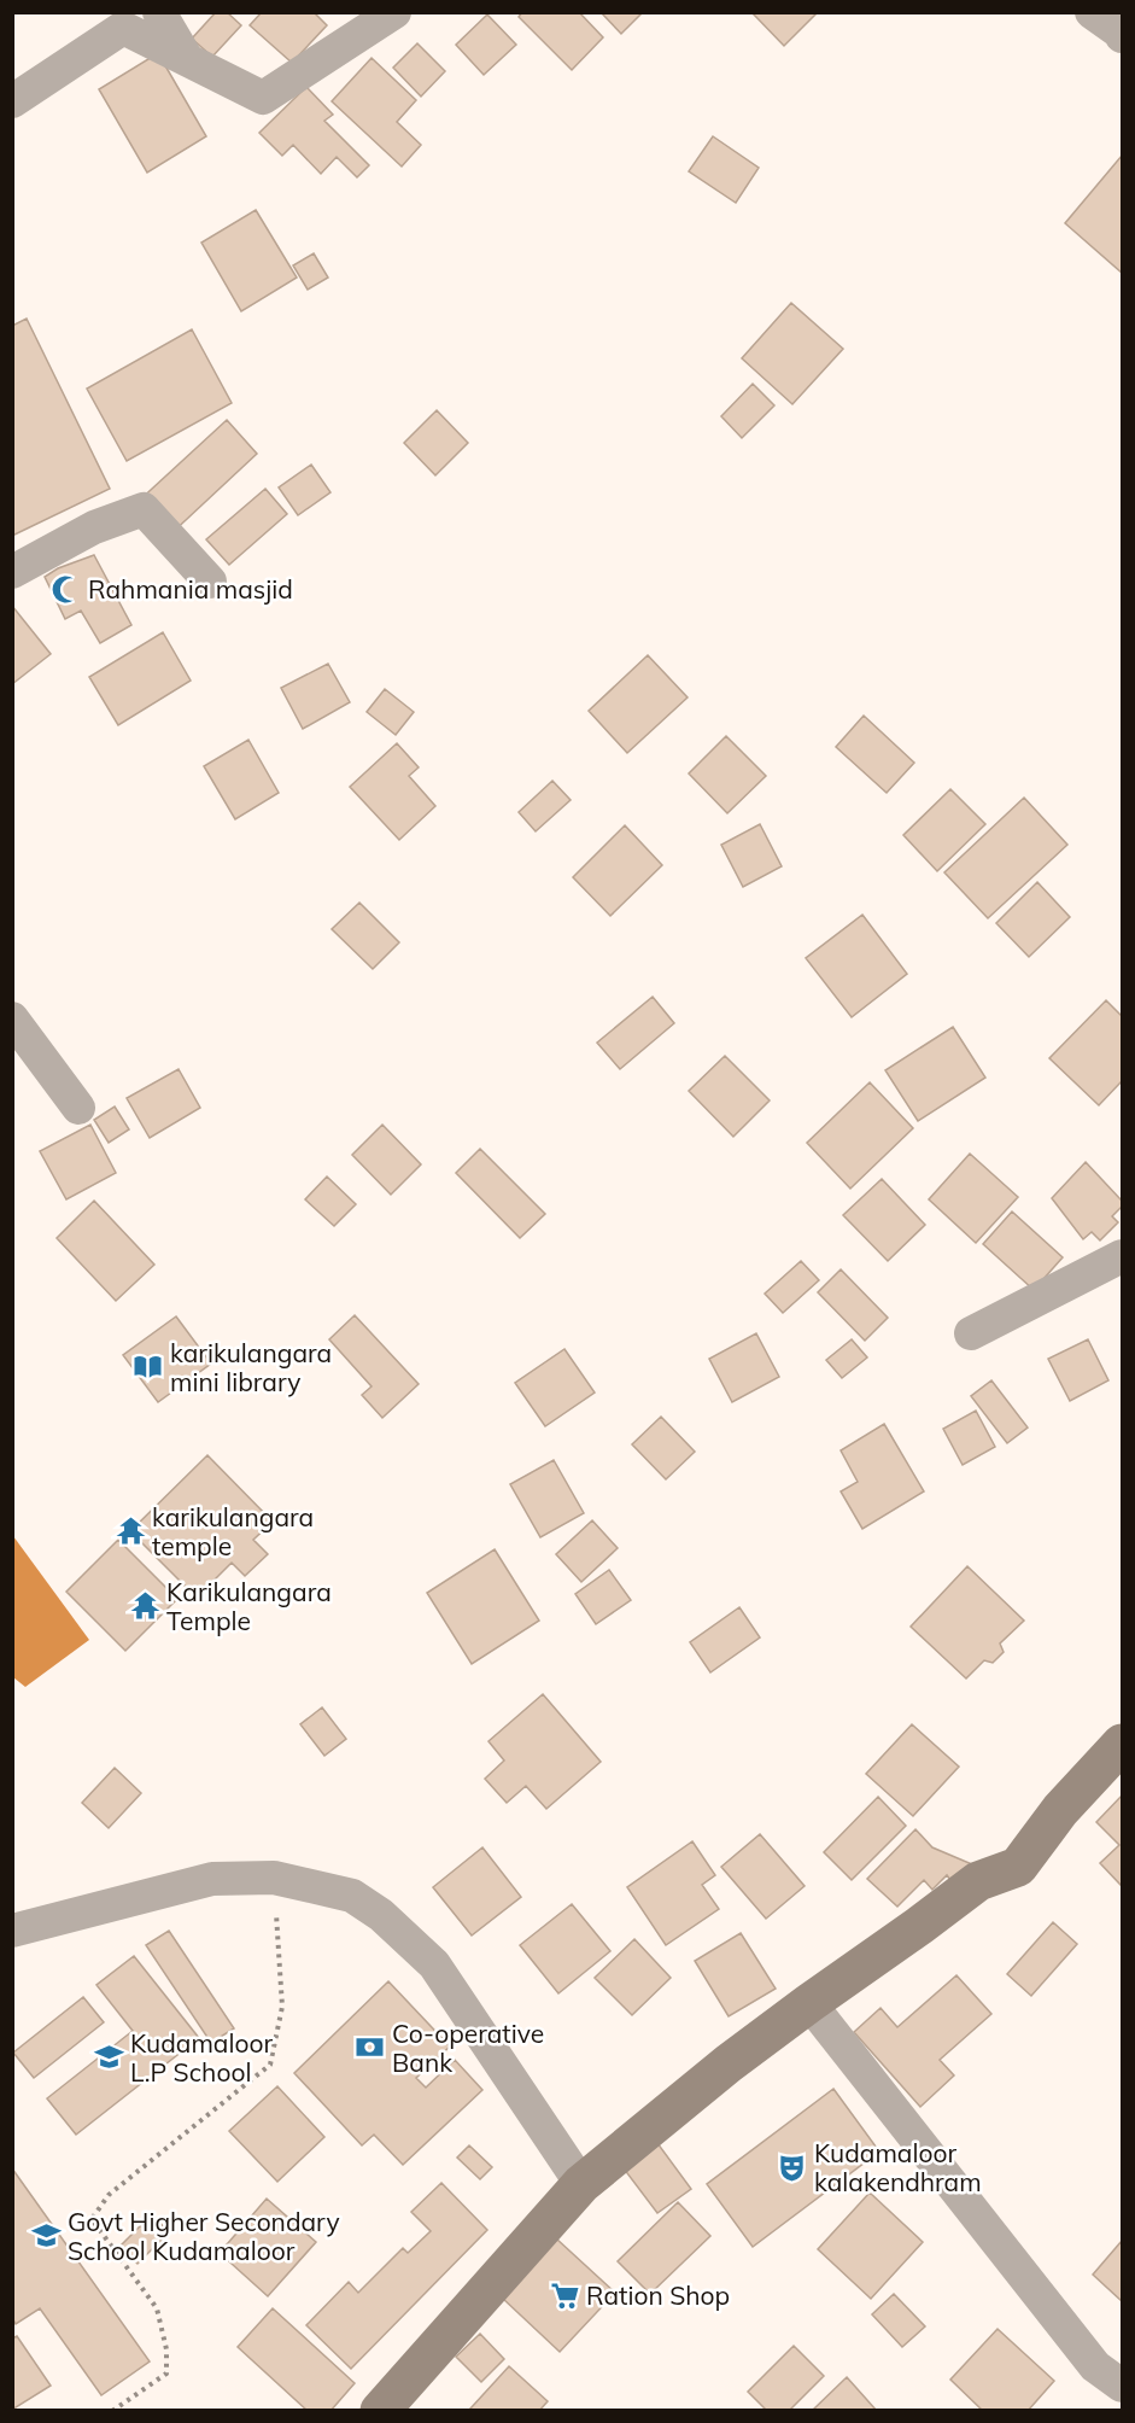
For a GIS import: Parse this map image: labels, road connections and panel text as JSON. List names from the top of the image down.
{
  "places": {
    "mosque": ["Rahmania masjid"],
    "library": ["karikulangara mini library"],
    "temple": ["karikulangara temple", "Karikulangara Temple"],
    "bank": ["Co-operative Bank"],
    "school or university": ["Kudamaloor L.P School", "Govt Higher Secondary School Kudamaloor"],
    "theatre": ["Kudamaloor kalakendhram"],
    "supermarket": ["Ration Shop"]
  }
}
